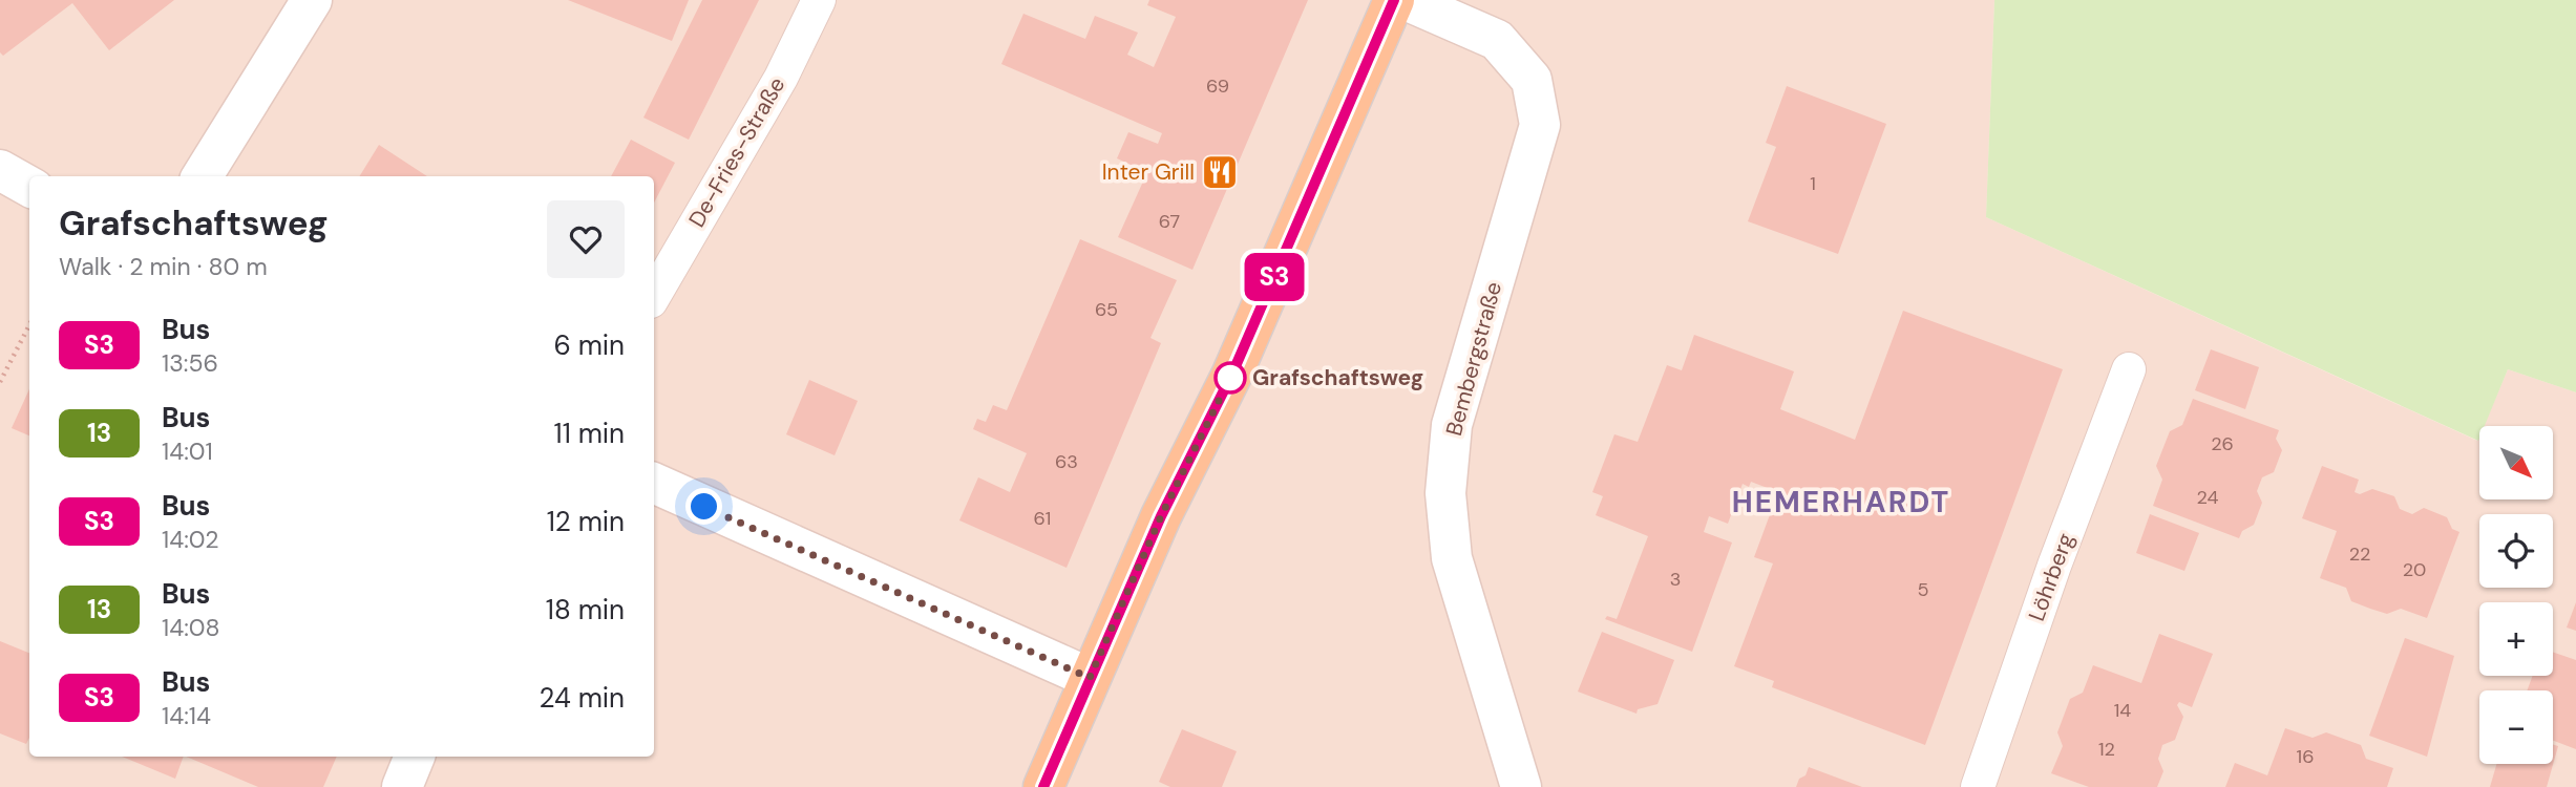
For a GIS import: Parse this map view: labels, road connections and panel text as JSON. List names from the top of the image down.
{
  "streets": {
    "street": ["Bembergstraße"],
    "lane": ["De-Fries-Straße", "Löhrberg"]
  },
  "districts": ["HEMERHARDT"],
  "places": {
    "restaurant": ["Inter Grill"],
    "other": ["Grafschaftsweg"]
  },
  "lines": ["bus line S3"],
  "house_numbers": [
    "69",
    "1",
    "67",
    "65",
    "26",
    "63",
    "24",
    "61",
    "22",
    "20",
    "3",
    "5",
    "14",
    "12",
    "16"
  ],
  "north": "bottom right",
  "page": {
    "on_map": "S3",
    "heading": ["Grafschaftsweg", "Walk · 2 min · 80 m"],
    "list": [
      {
        "mark": "S3",
        "name": "Bus",
        "note": "13:56",
        "value": "6 min"
      },
      {
        "mark": "13",
        "name": "Bus",
        "note": "14:01",
        "value": "11 min"
      },
      {
        "mark": "S3",
        "name": "Bus",
        "note": "14:02",
        "value": "12 min"
      },
      {
        "mark": "13",
        "name": "Bus",
        "note": "14:08",
        "value": "18 min"
      },
      {
        "mark": "S3",
        "name": "Bus",
        "note": "14:14",
        "value": "24 min"
      }
    ],
    "map_buttons": ["+", "−"]
  }
}
